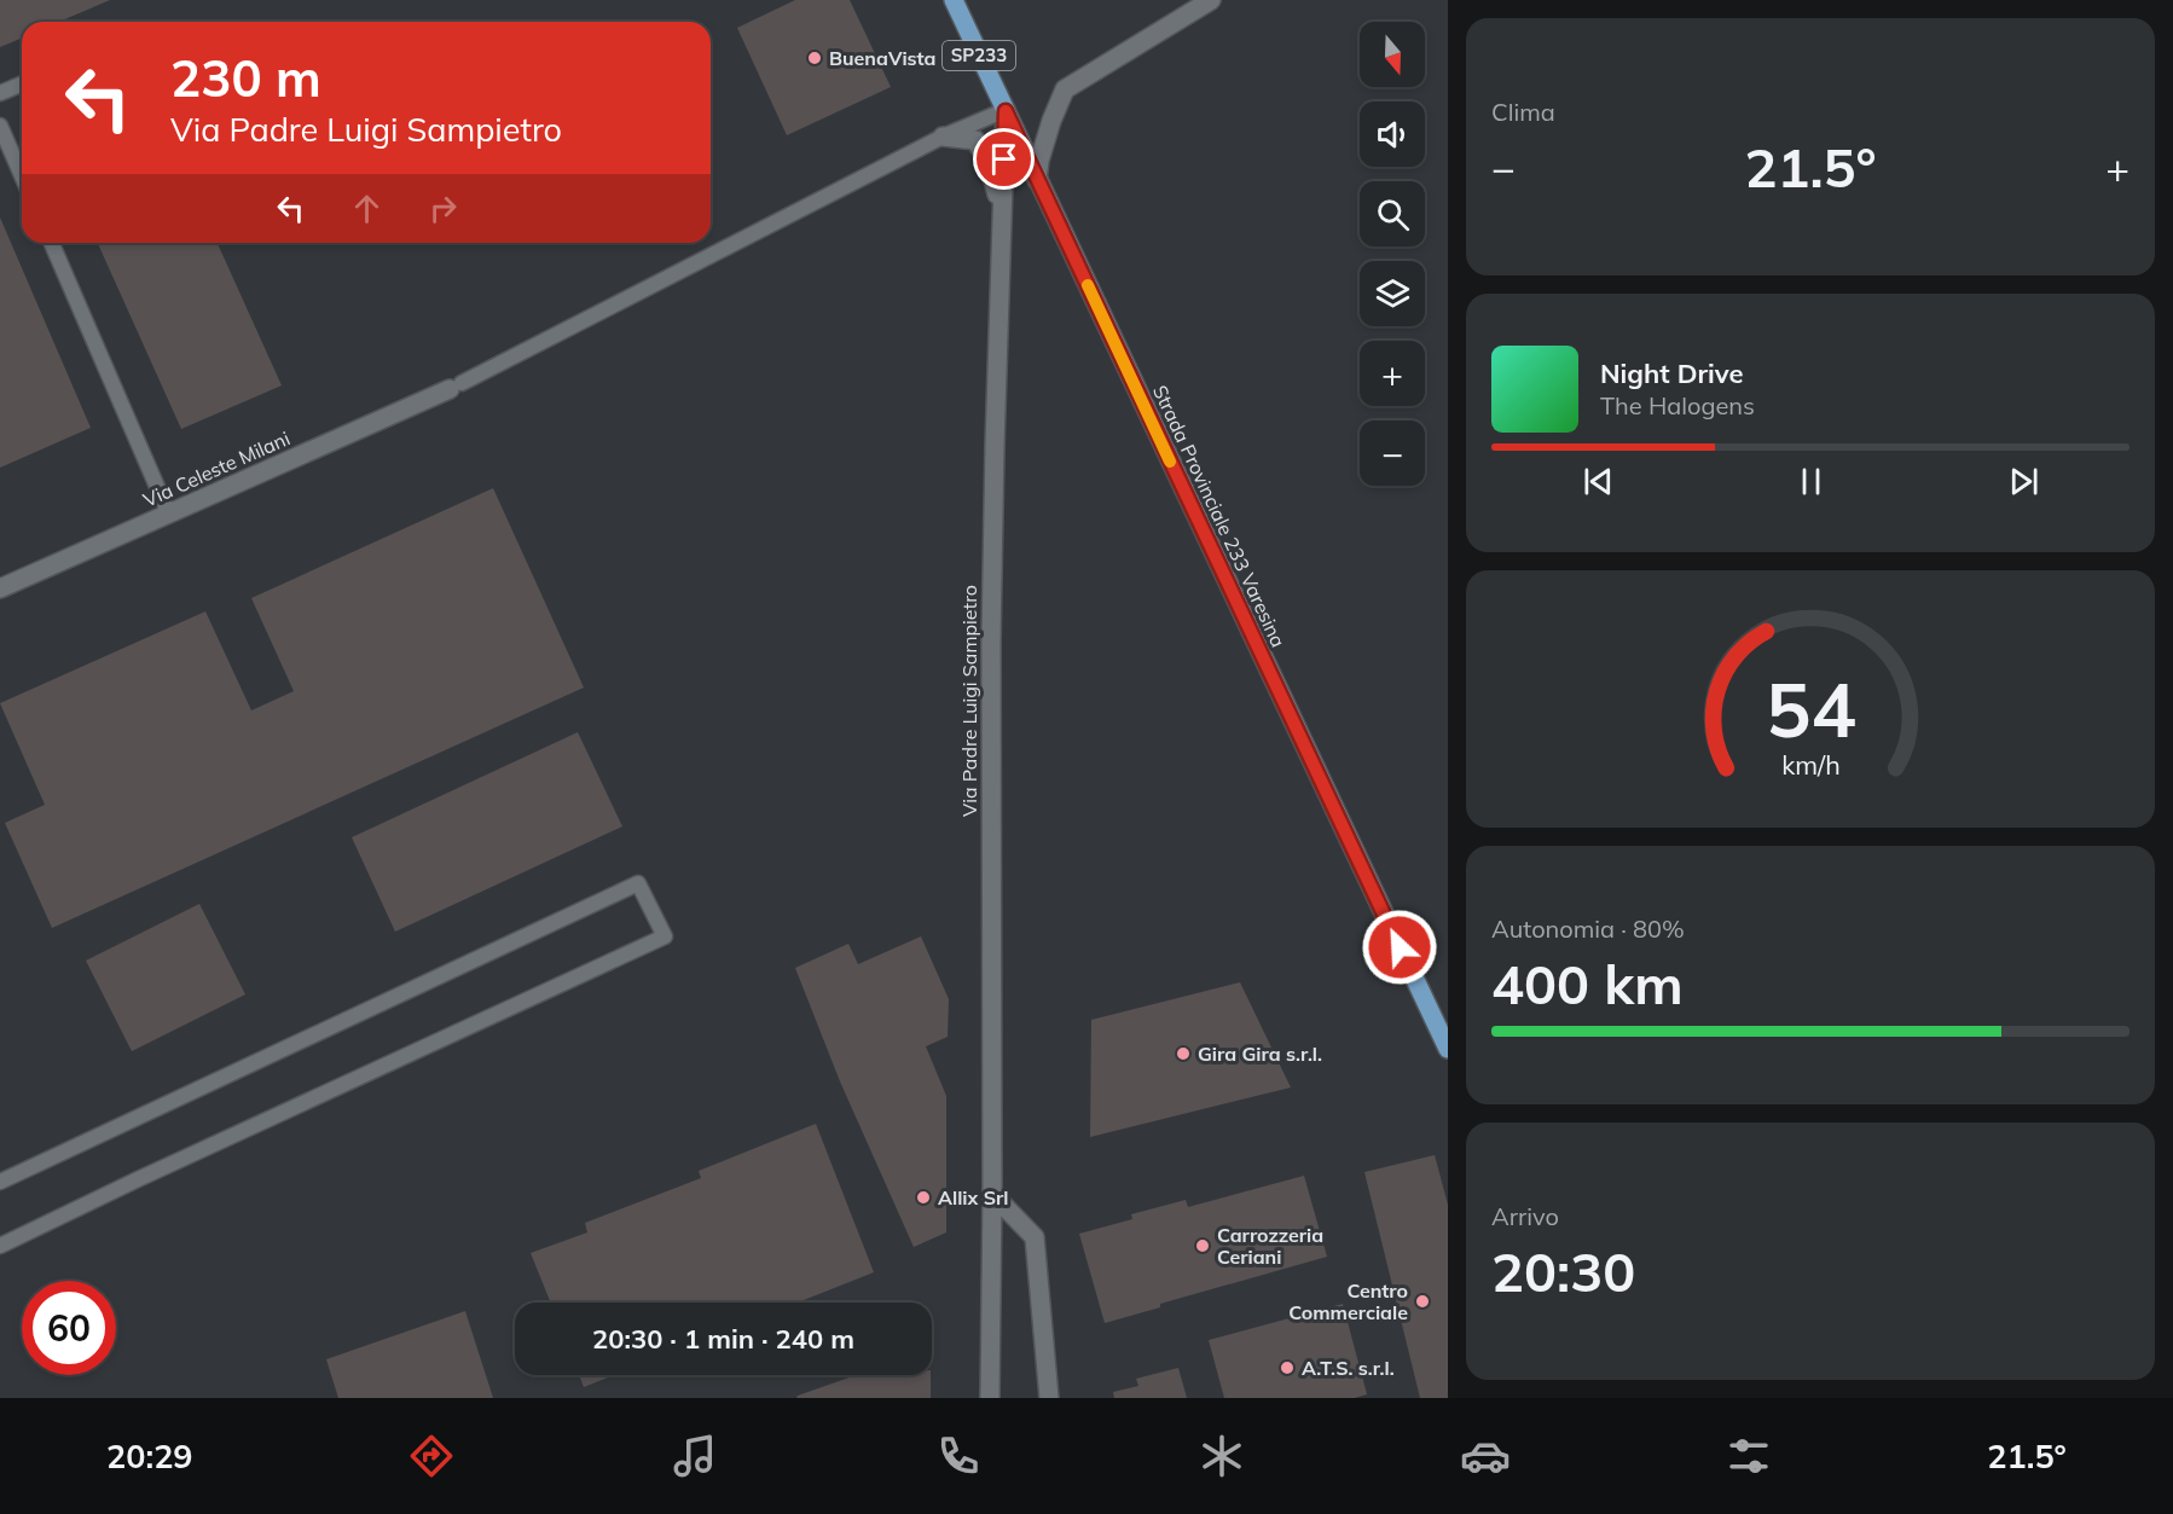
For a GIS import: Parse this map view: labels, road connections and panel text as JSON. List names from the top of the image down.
{
  "streets": {
    "main road": ["SP233", "Strada Provinciale 233 Varesina"],
    "street": ["Via Celeste Milani", "Via Padre Luigi Sampietro"]
  },
  "crossings": [
    ["Strada Provinciale 233 Varesina", "Via Padre Luigi Sampietro"]
  ],
  "places": [
    "BuenaVista",
    "Gira Gira s.r.l.",
    "Allix Srl",
    "Carrozzeria Ceriani",
    "Centro Commerciale",
    "A.T.S. s.r.l."
  ],
  "north": "bottom",
  "page": {
    "tile": [
      "Clima",
      ["Autonomia · 80%", "400 km"],
      ["Arrivo", "20:30"]
    ],
    "map_buttons": ["+", "−"],
    "turn": ["230 m", "Via Padre Luigi Sampietro"],
    "heat": ["−", "21.5°", "+"],
    "song": ["Night Drive", "The Halogens"],
    "limit": "60",
    "trip": "20:30 · 1 min · 240 m",
    "tabs": ["20:29", "21.5°"],
    "gauge": ["54", "km/h"]
  }
}
